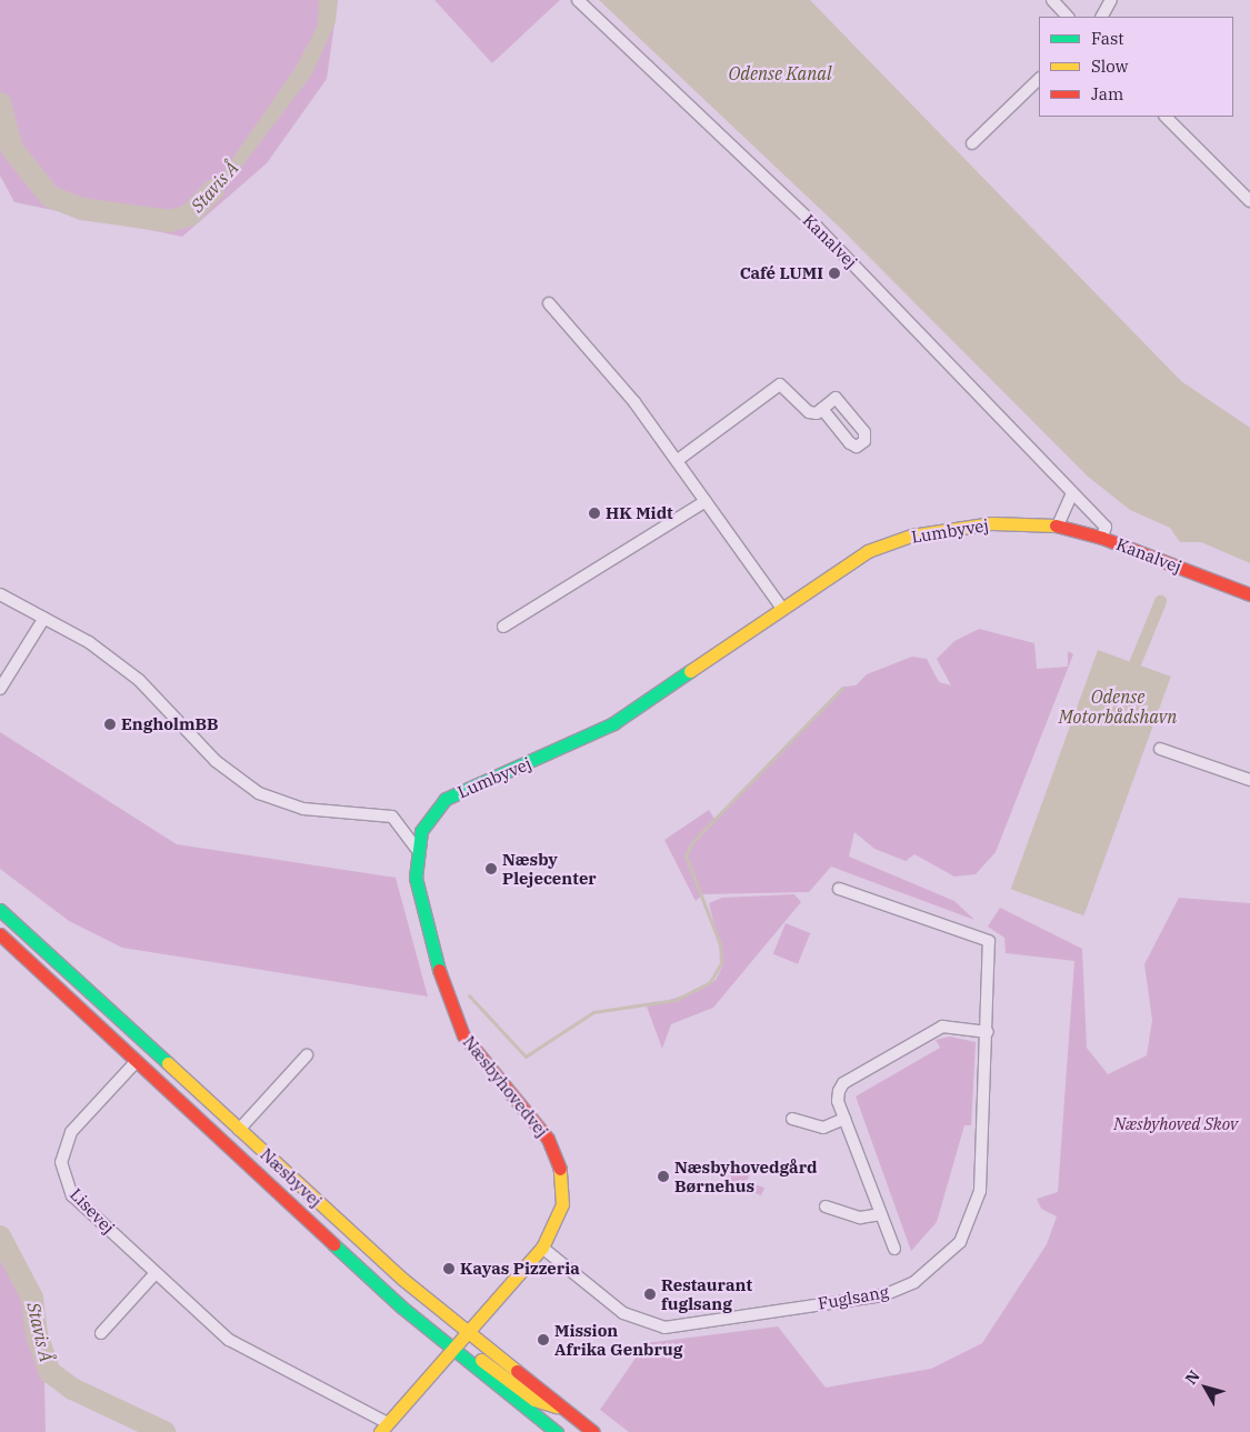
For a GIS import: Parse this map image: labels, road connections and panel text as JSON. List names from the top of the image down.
{
  "streets": {
    "street": [
      "Kanalvej",
      "Lumbyvej",
      "Næsbyhovedvej",
      "Næsbyvej",
      "Lisevej",
      "Fuglsang"
    ]
  },
  "crossings": [
    ["Kanalvej", "Lumbyvej"],
    ["Lumbyvej", "Næsbyhovedvej"],
    ["Næsbyhovedvej", "Næsbyvej"],
    ["Næsbyhovedvej", "Lisevej"],
    ["Næsbyhovedvej", "Fuglsang"],
    ["Næsbyvej", "Lisevej"]
  ],
  "water": ["Odense Kanal", "Stavis Å", "Odense Motorbådshavn"],
  "parks": ["Næsbyhoved Skov"],
  "places": [
    "Café LUMI",
    "HK Midt",
    "EngholmBB",
    "Næsby Plejecenter",
    "Næsbyhovedgård Børnehus",
    "Kayas Pizzeria",
    "Restaurant fuglsang",
    "Mission Afrika Genbrug"
  ],
  "legend": ["Fast", "Slow", "Jam"],
  "north": "top left"
}
